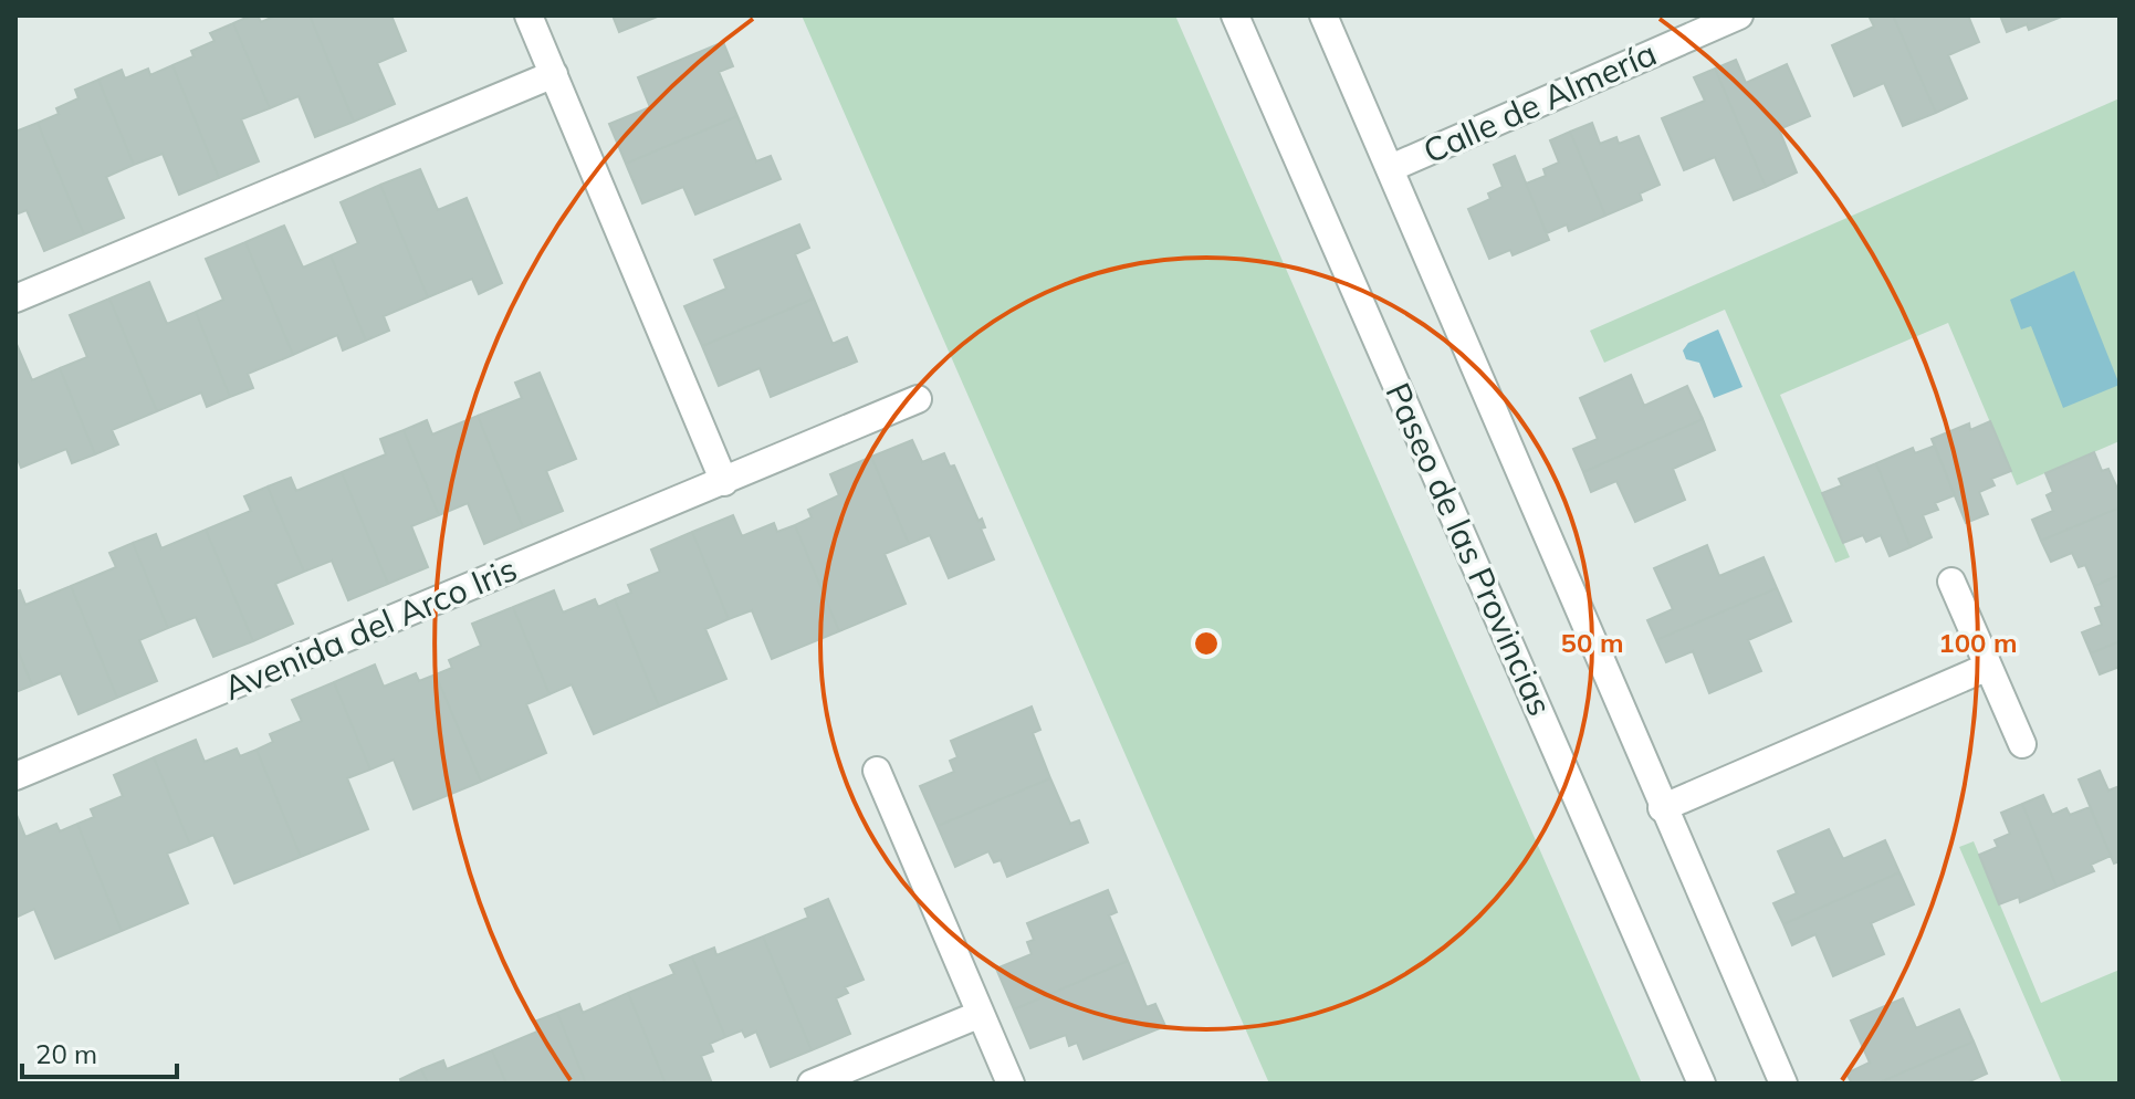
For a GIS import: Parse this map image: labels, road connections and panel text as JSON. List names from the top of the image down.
{
  "streets": {
    "street": ["Calle de Almería", "Paseo de las Provincias", "Avenida del Arco Iris"]
  },
  "scale_bar": "20 m",
  "rings": ["50 m", "100 m"]
}
